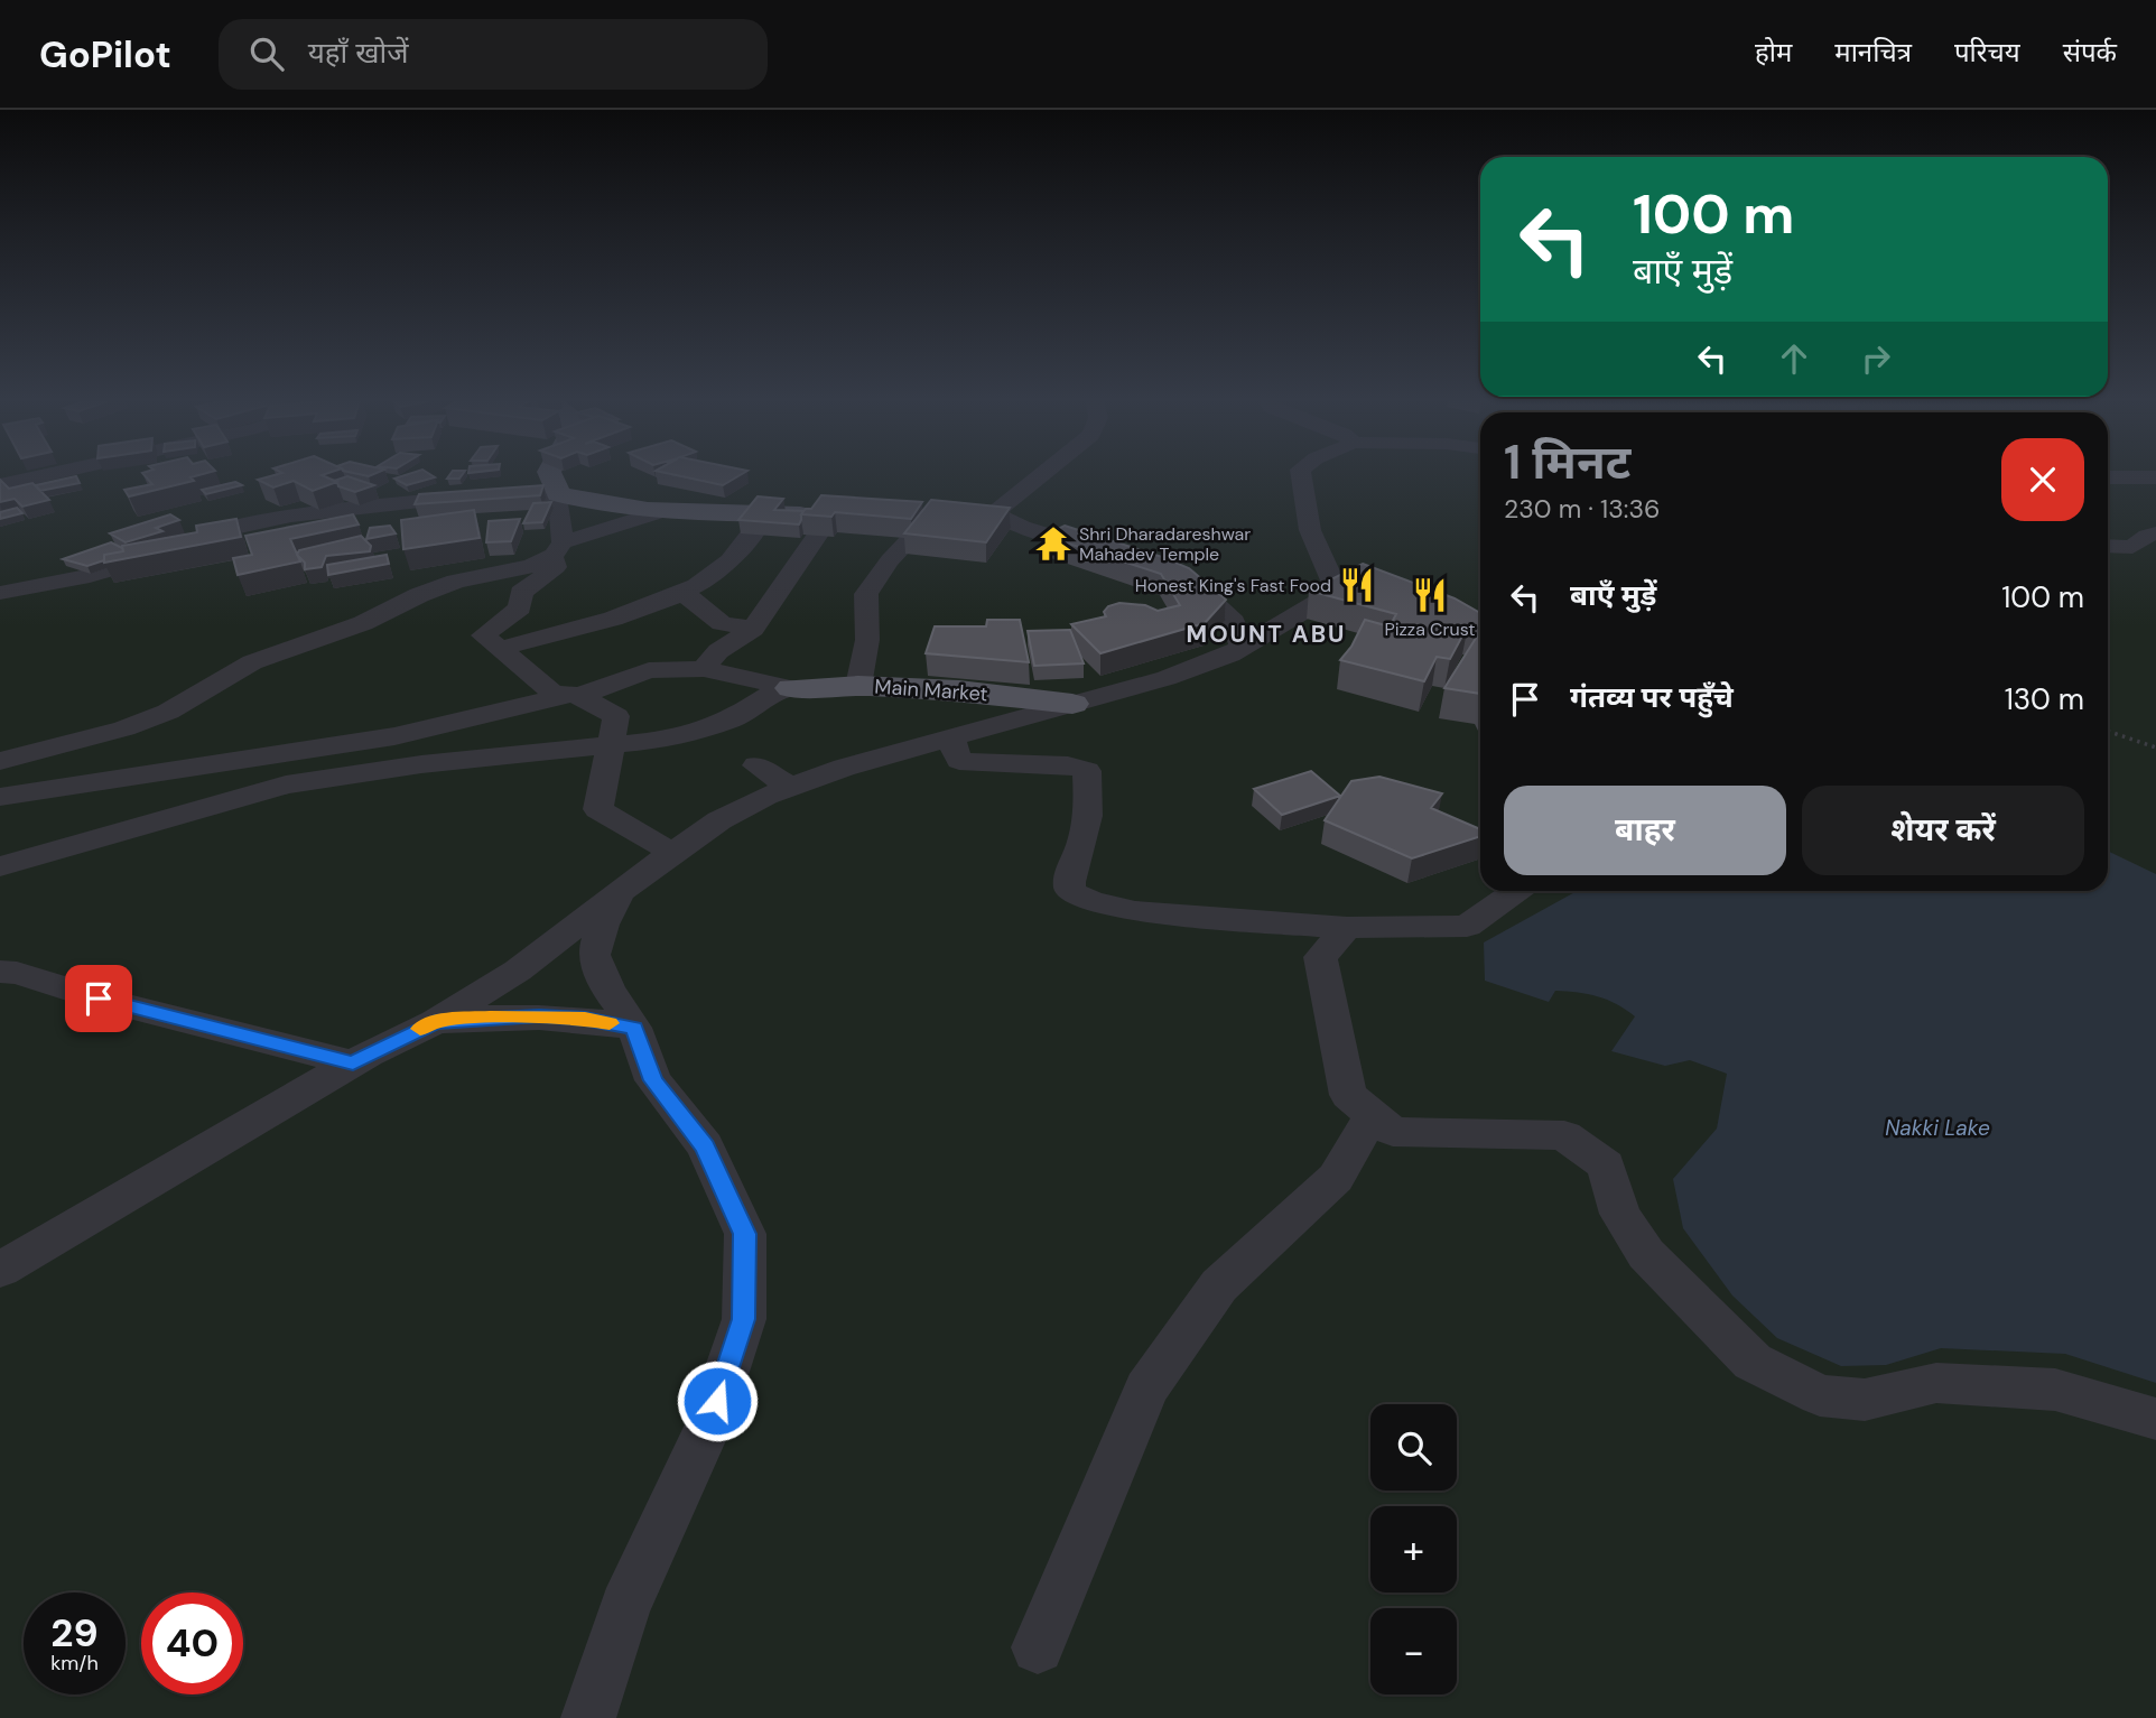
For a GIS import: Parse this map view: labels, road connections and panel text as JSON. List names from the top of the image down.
{
  "streets": {
    "main road": ["Main Market"]
  },
  "districts": ["MOUNT ABU"],
  "water": ["Nakki Lake"],
  "places": {
    "temple": ["Shri Dharadareshwar Mahadev Temple"],
    "restaurant": ["Honest King's Fast Food", "Pizza Crust"]
  },
  "page": {
    "header": "GoPilot",
    "search": "यहाँ खोजें",
    "nav": [
      "होम",
      "मानचित्र",
      "परिचय",
      "संपर्क"
    ],
    "turn": ["100 m", "बाएँ मुड़ें"],
    "heading": ["1 मिनट", "230 m · 13:36"],
    "list": [
      {
        "name": "बाएँ मुड़ें",
        "value": "100 m"
      },
      {
        "name": "गंतव्य पर पहुँचे",
        "value": "130 m"
      }
    ],
    "buttons": ["बाहर", "शेयर करें"],
    "map_buttons": ["+", "−"],
    "speed": "29 km/h",
    "limit": "40"
  }
}
